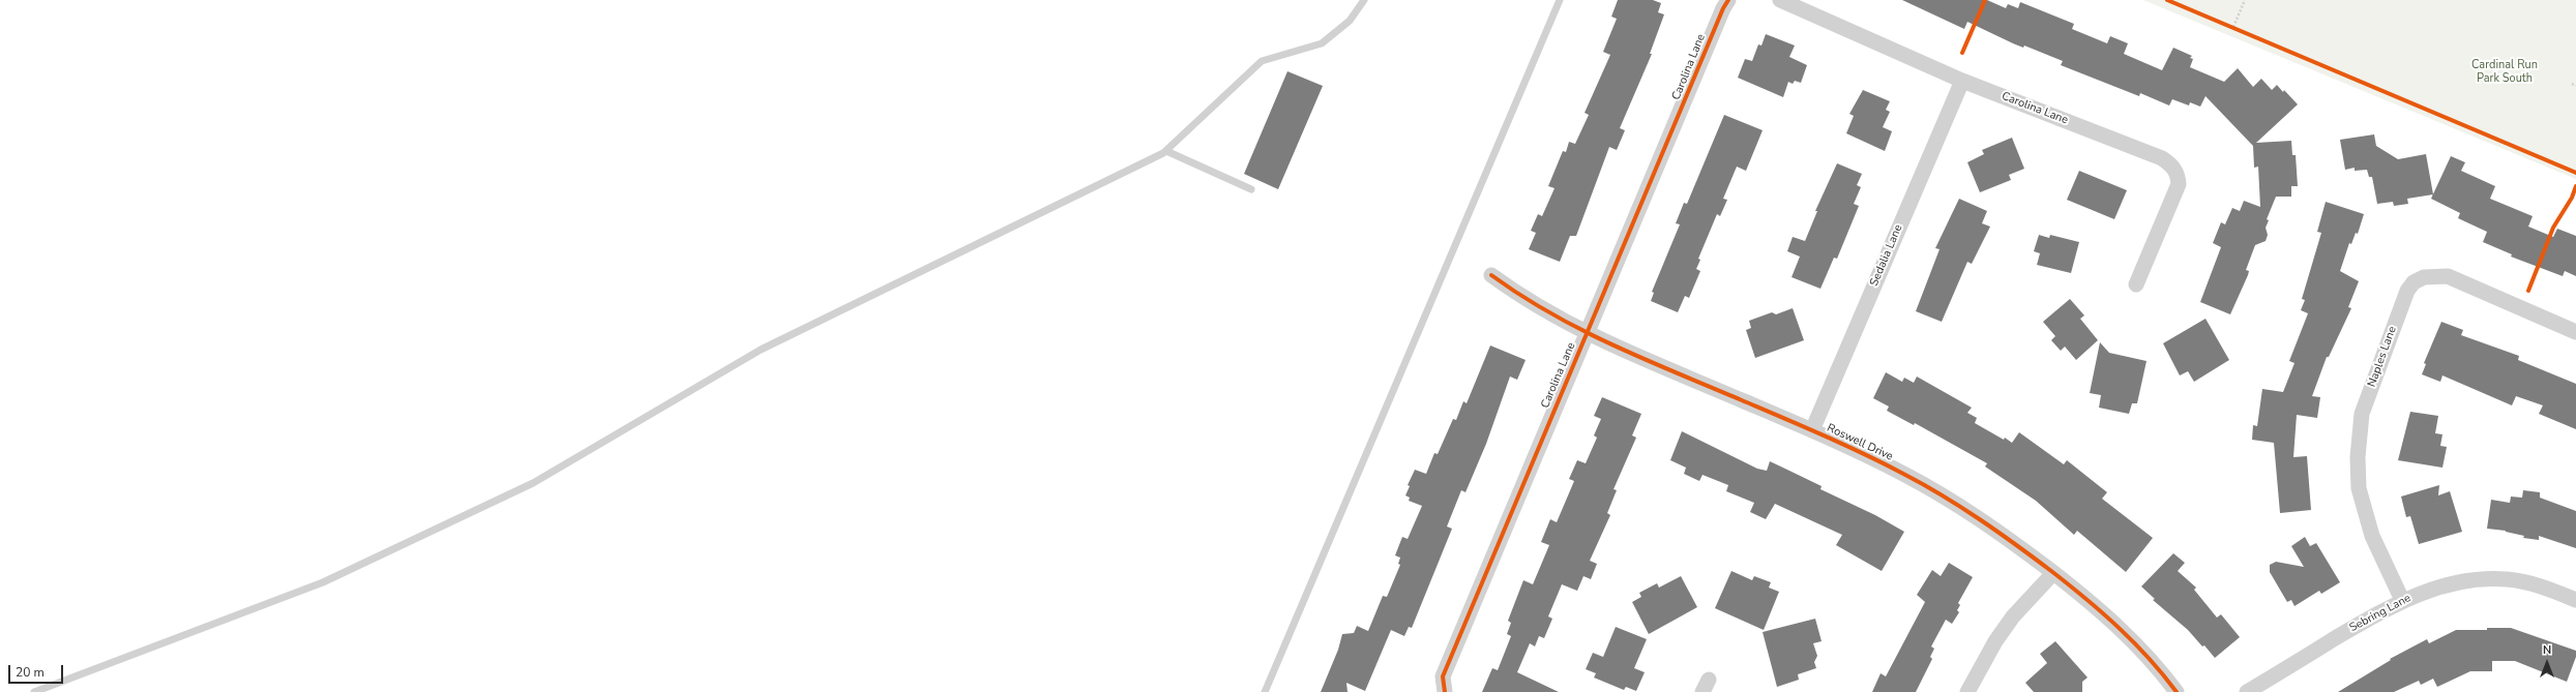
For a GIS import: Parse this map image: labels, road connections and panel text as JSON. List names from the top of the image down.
{
  "streets": {
    "street": [
      "Carolina Lane",
      "Sedalia Lane",
      "Naples Lane",
      "Roswell Drive",
      "Sebring Lane"
    ]
  },
  "crossings": [
    ["Carolina Lane", "Sedalia Lane"],
    ["Carolina Lane", "Roswell Drive"],
    ["Sedalia Lane", "Roswell Drive"],
    ["Naples Lane", "Sebring Lane"]
  ],
  "parks": ["Cardinal Run Park South"],
  "scale_bar": "20 m",
  "north": "top"
}
